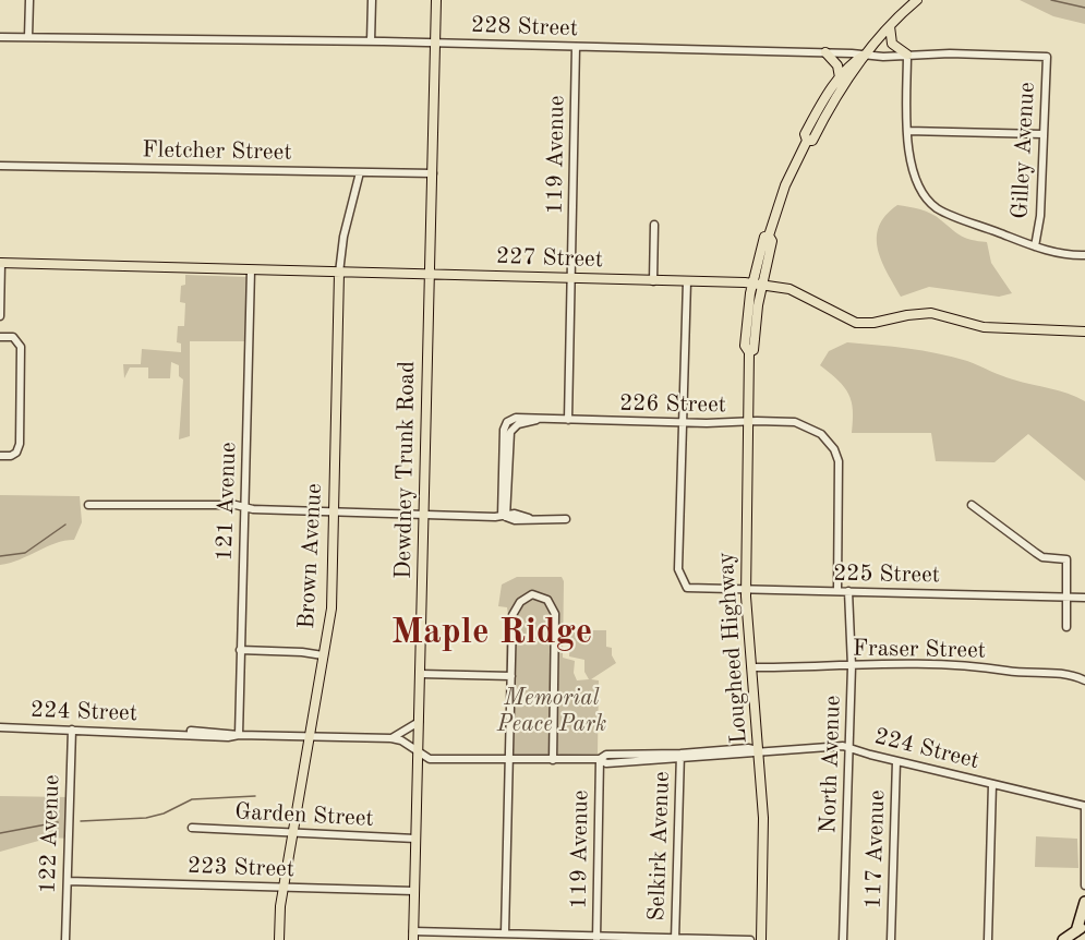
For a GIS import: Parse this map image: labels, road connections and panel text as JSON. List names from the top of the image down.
{
  "streets": {
    "main road": [
      "227 Street",
      "Dewdney Trunk Road",
      "Brown Avenue",
      "Lougheed Highway"
    ],
    "street": [
      "228 Street",
      "Gilley Avenue",
      "Fletcher Street",
      "119 Avenue",
      "226 Street",
      "121 Avenue",
      "225 Street",
      "Fraser Street",
      "224 Street",
      "North Avenue",
      "Garden Street",
      "122 Avenue",
      "Selkirk Avenue",
      "117 Avenue",
      "223 Street"
    ]
  },
  "crossings": [
    ["228 Street", "Gilley Avenue"],
    ["228 Street", "119 Avenue"],
    ["228 Street", "Dewdney Trunk Road"],
    ["228 Street", "Lougheed Highway"],
    ["Fletcher Street", "Dewdney Trunk Road"],
    ["Fletcher Street", "Brown Avenue"],
    ["119 Avenue", "227 Street"],
    ["119 Avenue", "226 Street"],
    ["119 Avenue", "224 Street"],
    ["227 Street", "Dewdney Trunk Road"],
    ["227 Street", "121 Avenue"],
    ["227 Street", "Brown Avenue"],
    ["227 Street", "Lougheed Highway"],
    ["226 Street", "225 Street"],
    ["226 Street", "Lougheed Highway"],
    ["Dewdney Trunk Road", "224 Street"],
    ["Dewdney Trunk Road", "Garden Street"],
    ["Dewdney Trunk Road", "223 Street"],
    ["121 Avenue", "224 Street"],
    ["Brown Avenue", "224 Street"],
    ["Brown Avenue", "Garden Street"],
    ["Brown Avenue", "223 Street"],
    ["225 Street", "Lougheed Highway"],
    ["225 Street", "North Avenue"],
    ["Lougheed Highway", "Fraser Street"],
    ["Lougheed Highway", "224 Street"],
    ["Fraser Street", "North Avenue"],
    ["224 Street", "North Avenue"],
    ["224 Street", "122 Avenue"],
    ["224 Street", "Selkirk Avenue"],
    ["224 Street", "117 Avenue"],
    ["122 Avenue", "223 Street"]
  ],
  "districts": ["Maple Ridge"],
  "parks": ["Memorial Peace Park"]
}
